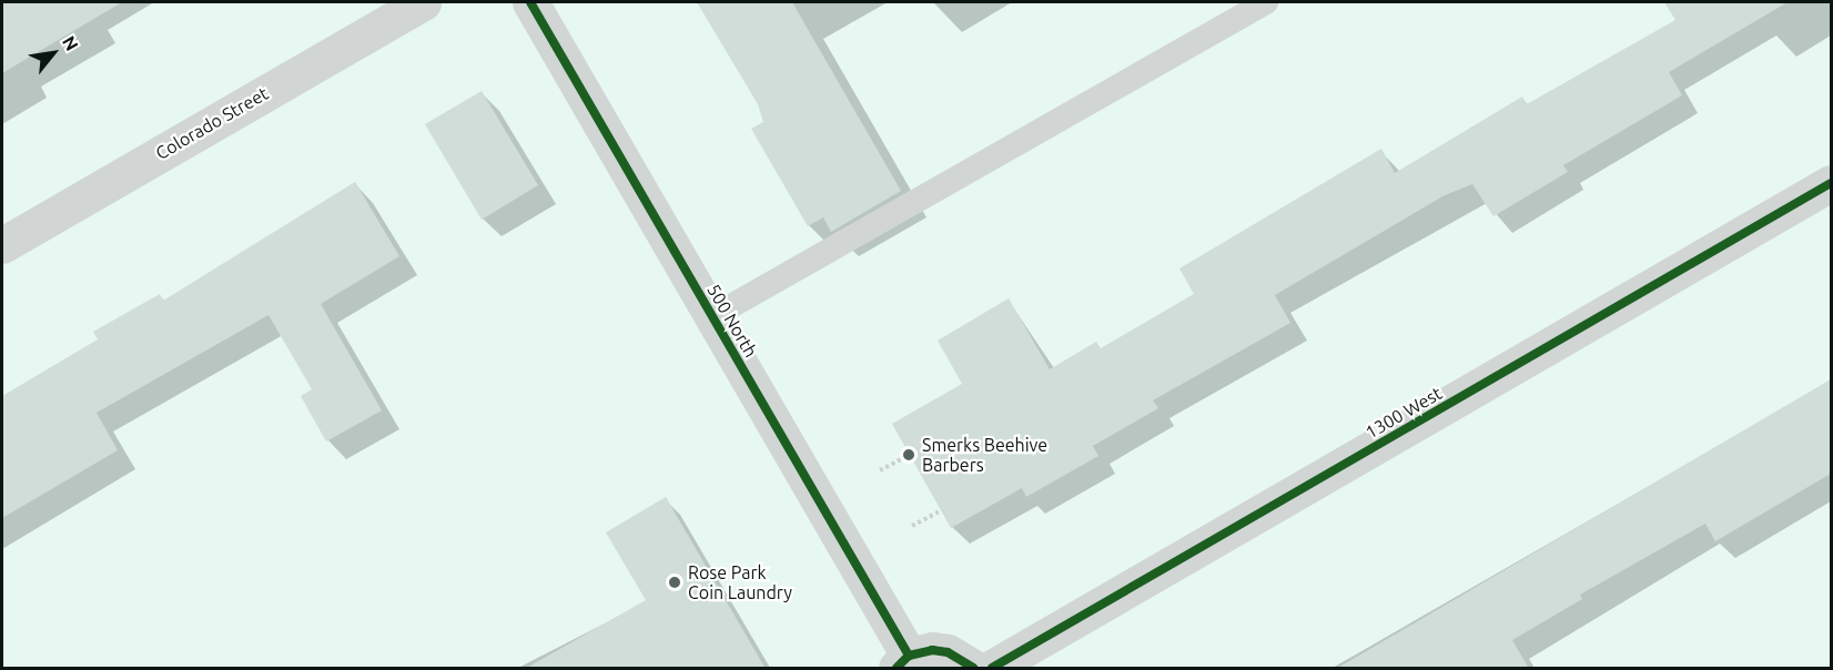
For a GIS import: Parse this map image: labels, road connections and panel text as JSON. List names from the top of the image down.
{
  "streets": {
    "street": ["Colorado Street", "500 North", "1300 West"]
  },
  "places": ["Smerks Beehive Barbers", "Rose Park Coin Laundry"],
  "north": "top right"
}
